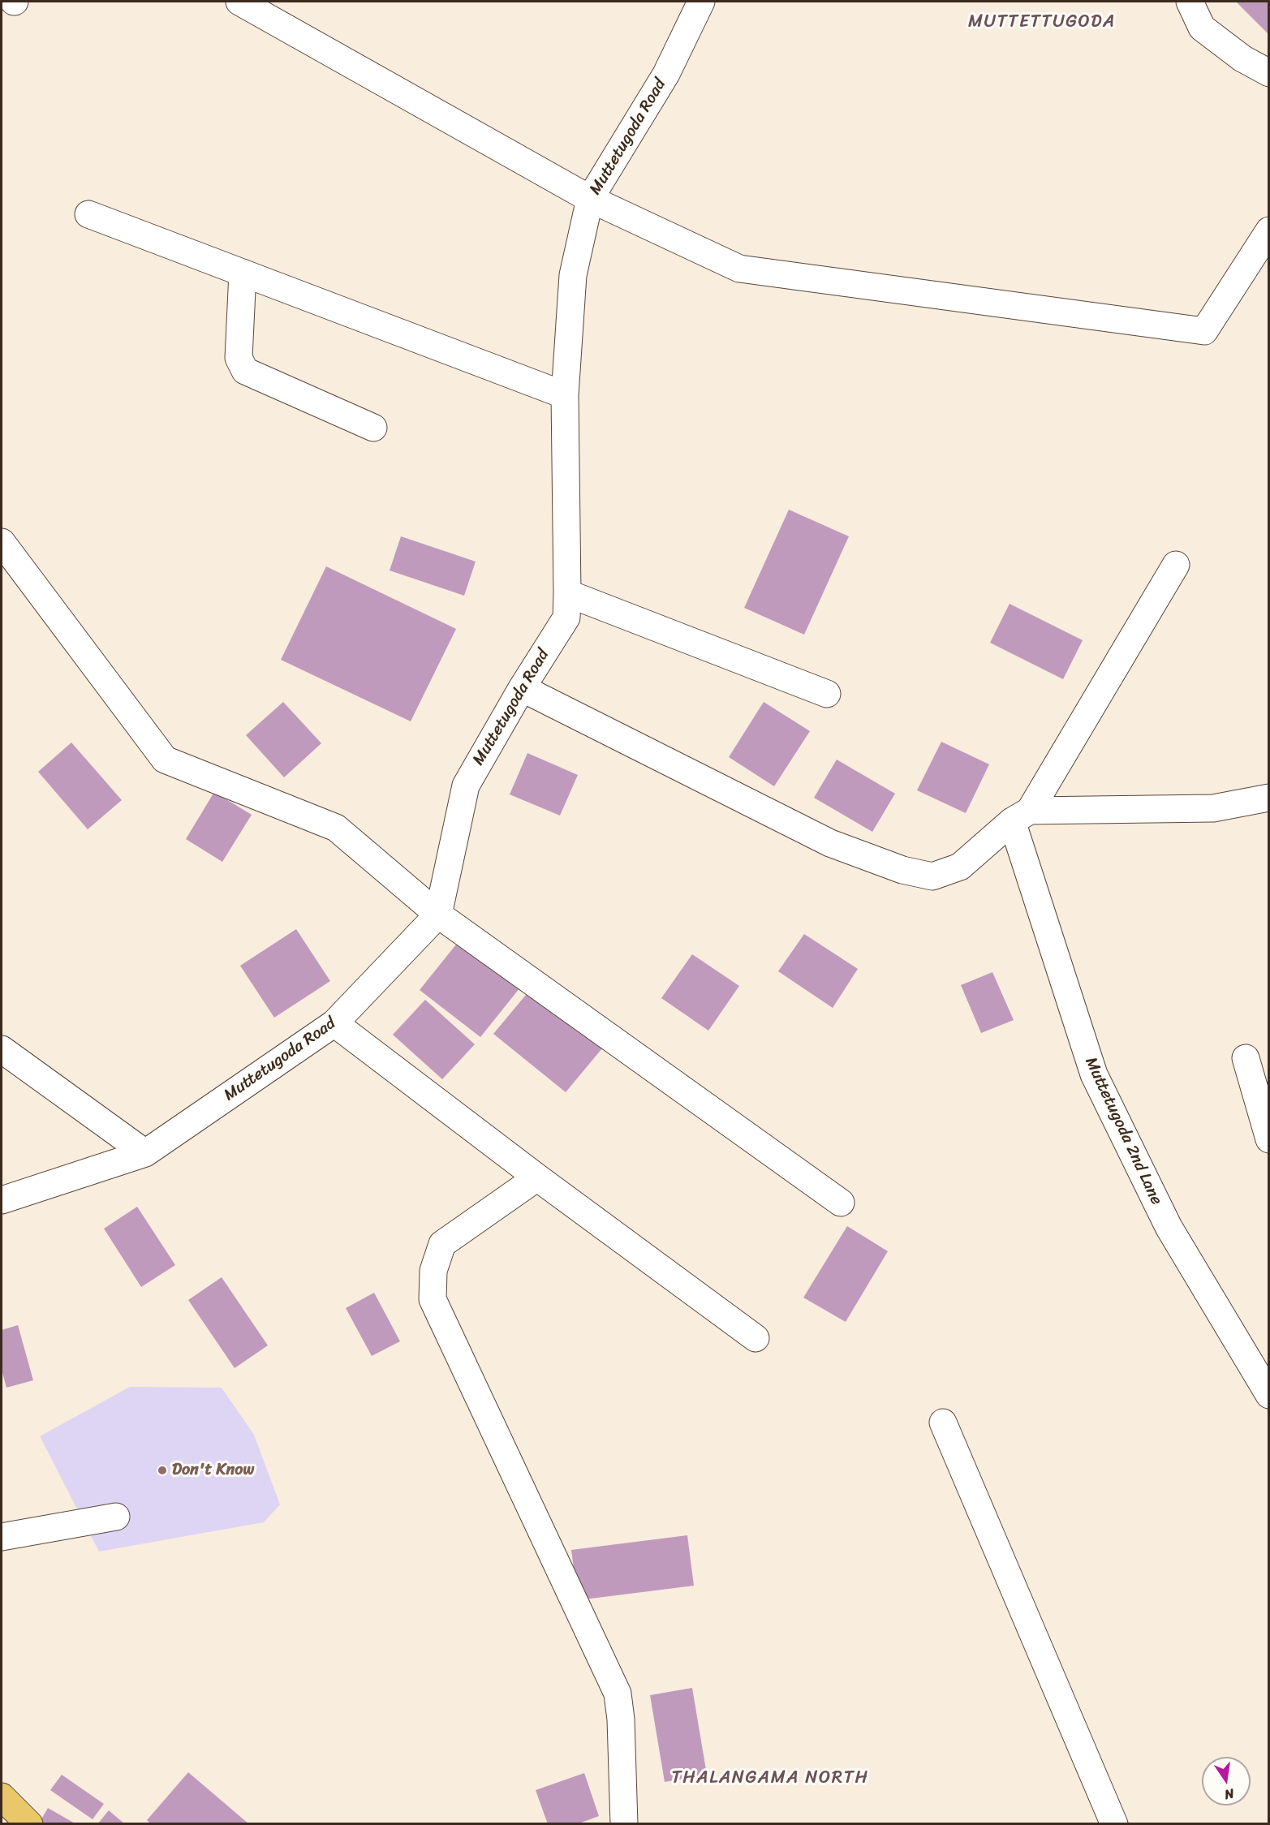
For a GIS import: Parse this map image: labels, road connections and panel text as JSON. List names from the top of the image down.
{
  "streets": {
    "street": ["Muttetugoda Road", "Muttetugoda 2nd Lane"]
  },
  "districts": ["MUTTETTUGODA", "THALANGAMA NORTH"],
  "places": ["Don't Know"],
  "north": "bottom"
}
